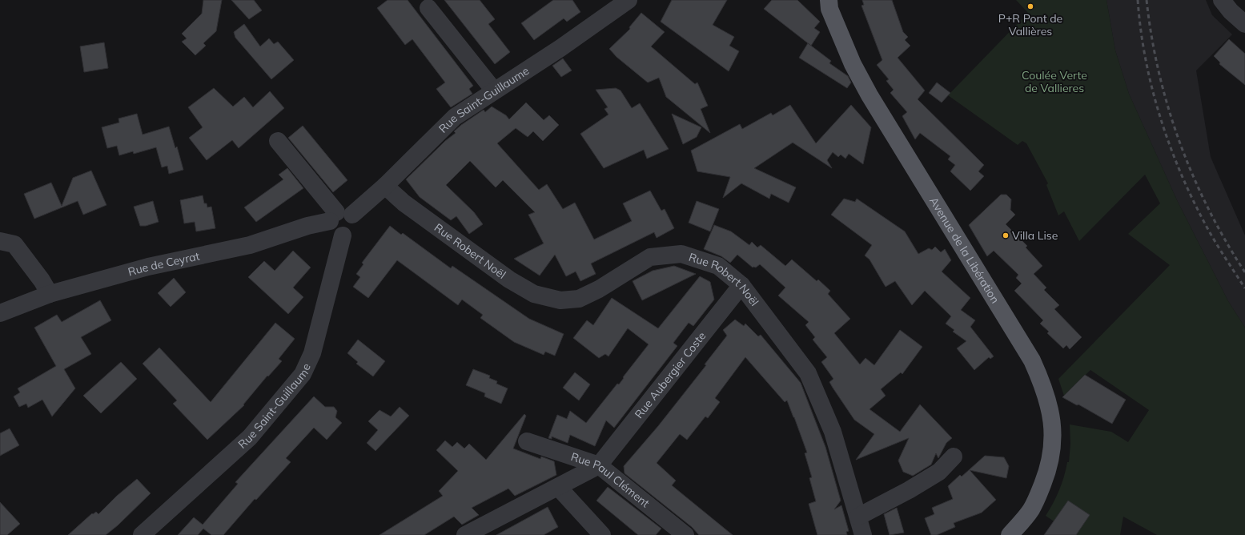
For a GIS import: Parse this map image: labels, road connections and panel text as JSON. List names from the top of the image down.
{
  "streets": {
    "main road": ["Avenue de la Libération"],
    "street": [
      "Rue Saint-Guillaume",
      "Rue Robert Noël",
      "Rue de Ceyrat",
      "Rue Aubergier Coste",
      "Rue Paul Clément"
    ]
  },
  "crossings": [
    ["Rue Saint-Guillaume", "Rue Robert Noël"],
    ["Rue Saint-Guillaume", "Rue de Ceyrat"],
    ["Rue Robert Noël", "Rue Aubergier Coste"],
    ["Rue Aubergier Coste", "Rue Paul Clément"]
  ],
  "parks": ["Coulée Verte de Vallieres"],
  "places": ["P+R Pont de Vallières", "Villa Lise"]
}
